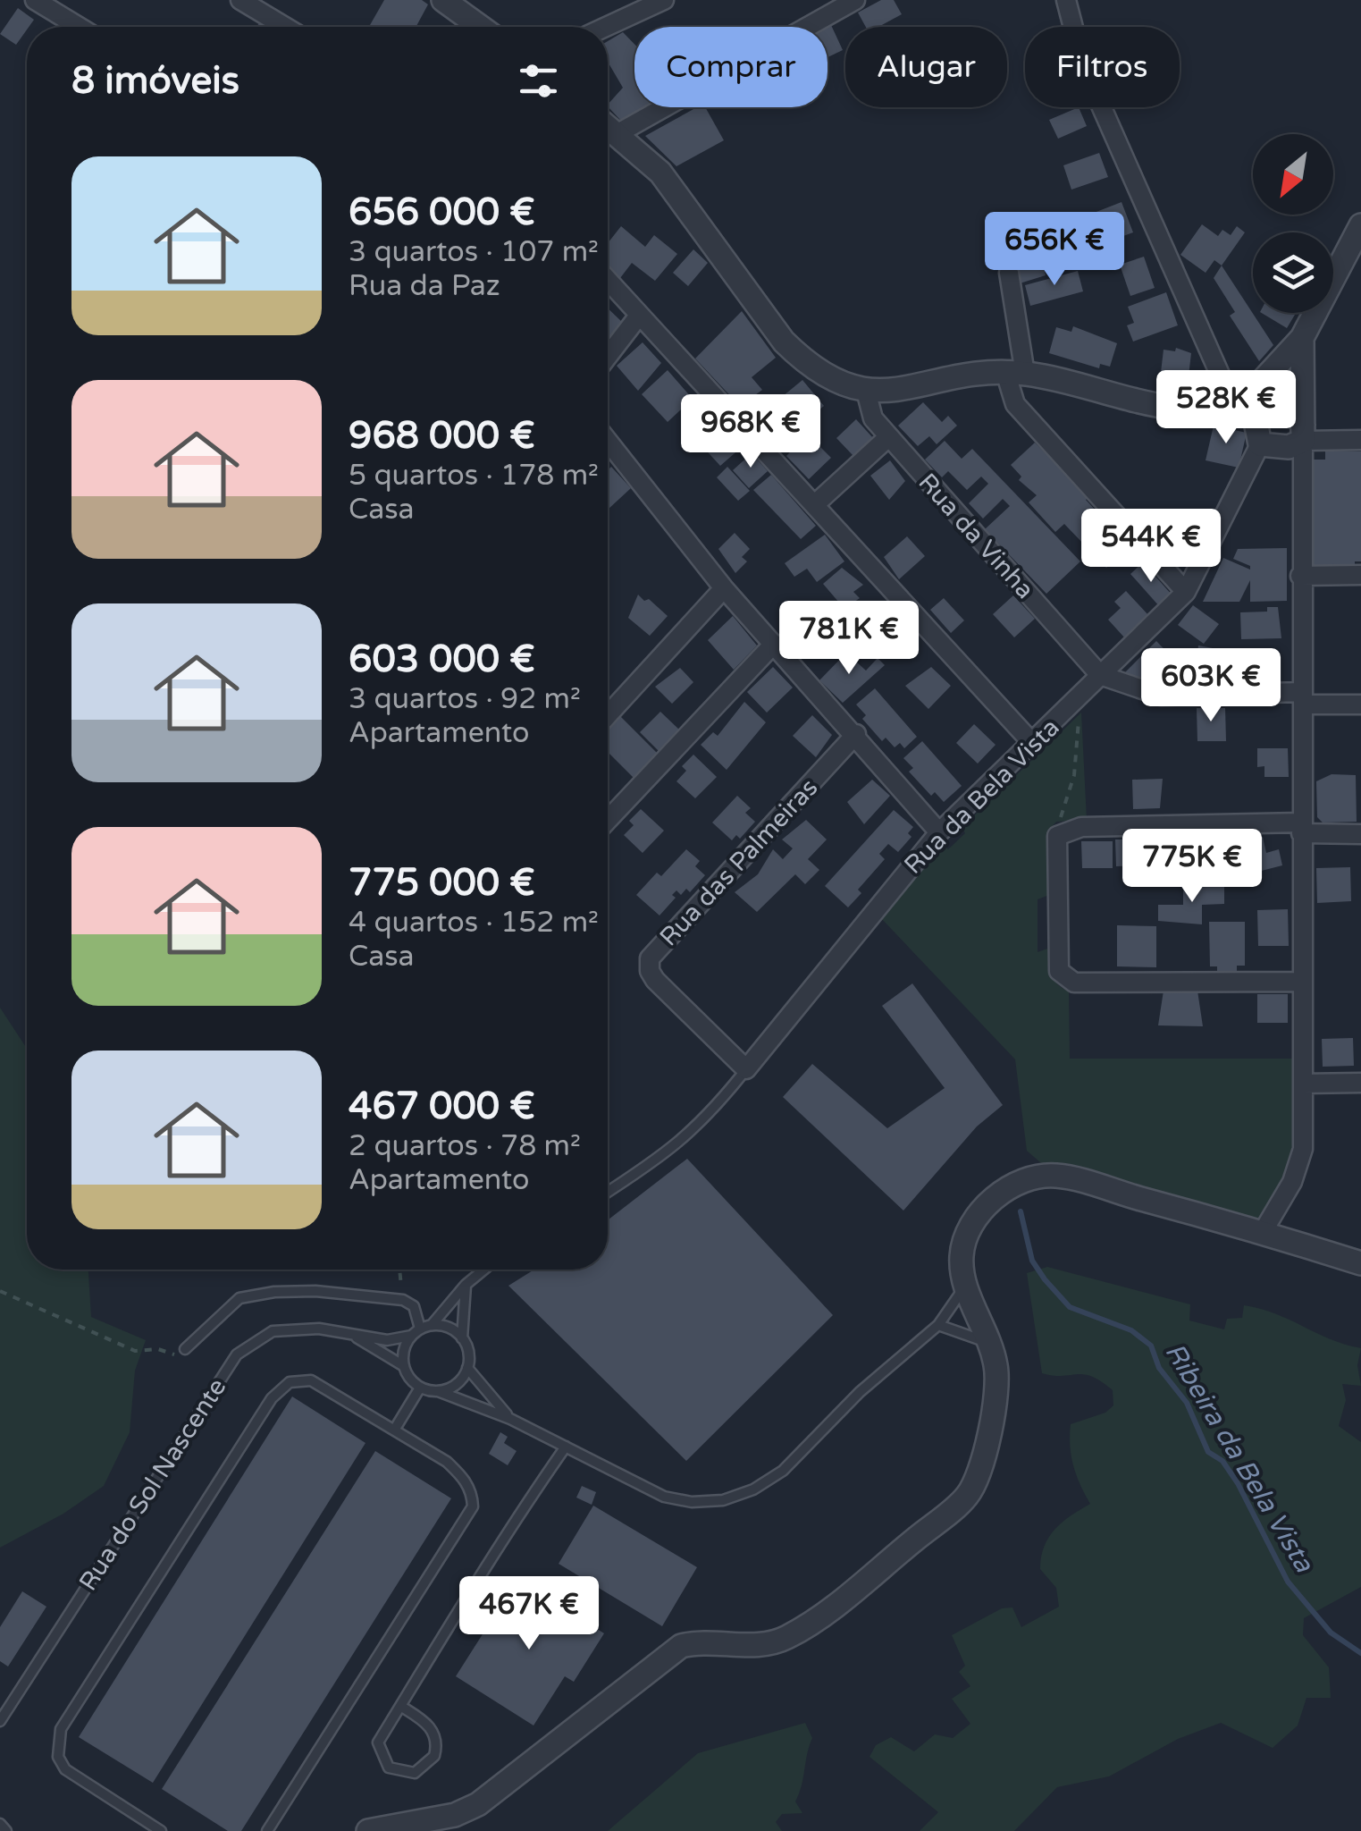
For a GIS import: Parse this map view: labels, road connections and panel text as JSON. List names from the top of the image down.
{
  "streets": {
    "street": ["Rua da Vinha", "Rua da Bela Vista", "Rua das Palmeiras"],
    "lane": ["Rua do Sol Nascente"]
  },
  "crossings": [
    ["Rua da Vinha", "Rua da Bela Vista"],
    ["Rua da Bela Vista", "Rua das Palmeiras"]
  ],
  "water": ["Ribeira da Bela Vista"],
  "north": "bottom left",
  "page": {
    "chip": ["Comprar", "Alugar", "Filtros"],
    "heading": "8 imóveis",
    "list": [
      {
        "name": "656 000 €",
        "note": "3 quartos · 107 m² · Rua da Paz"
      },
      {
        "name": "968 000 €",
        "note": "5 quartos · 178 m² · Casa"
      },
      {
        "name": "603 000 €",
        "note": "3 quartos · 92 m² · Apartamento"
      },
      {
        "name": "775 000 €",
        "note": "4 quartos · 152 m² · Casa"
      },
      {
        "name": "467 000 €",
        "note": "2 quartos · 78 m² · Apartamento"
      }
    ],
    "price": [
      "656K €",
      "528K €",
      "968K €",
      "544K €",
      "781K €",
      "603K €",
      "775K €",
      "467K €"
    ]
  }
}
